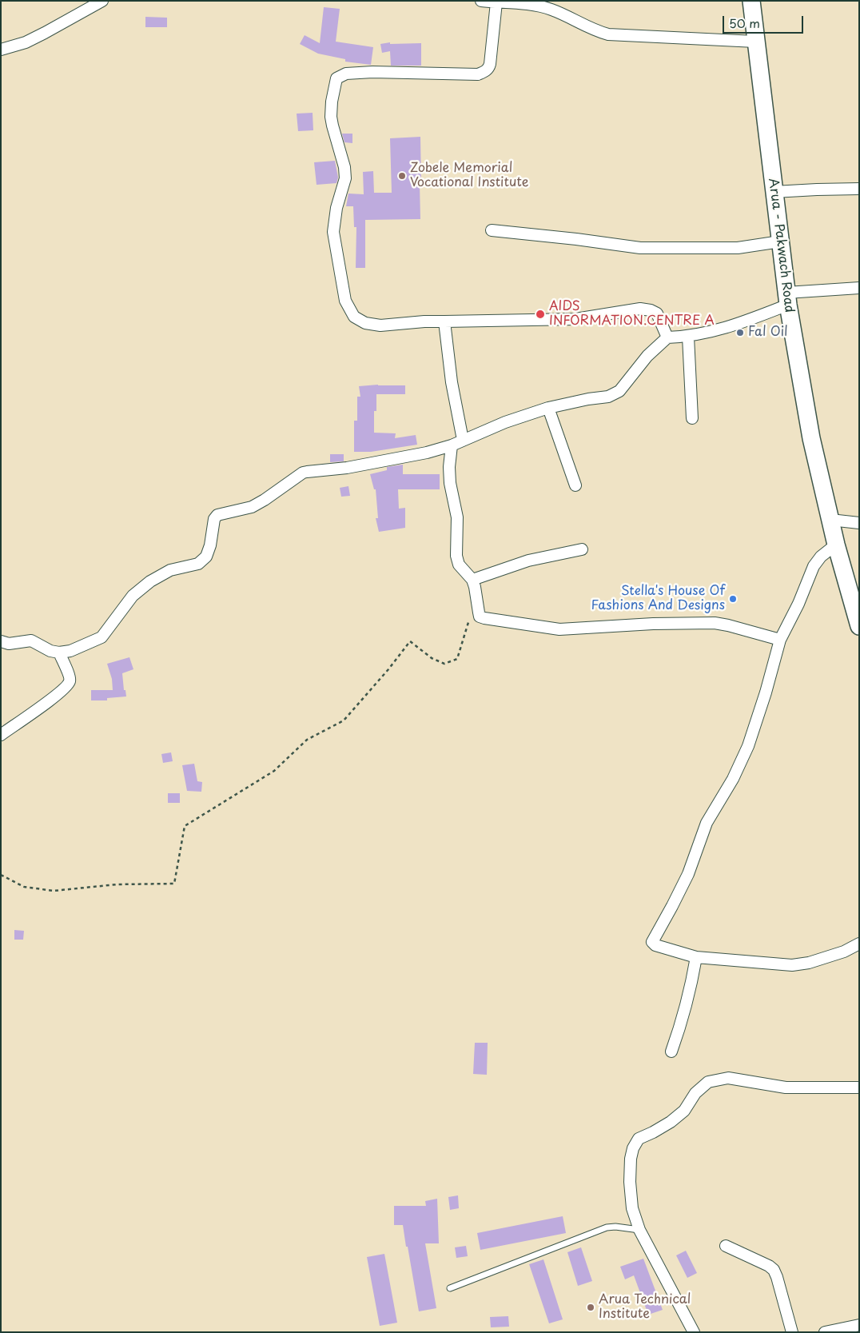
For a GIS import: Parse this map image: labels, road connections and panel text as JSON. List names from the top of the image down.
{
  "streets": {
    "main road": ["Arua - Pakwach Road"]
  },
  "places": [
    "Zobele Memorial Vocational Institute",
    "AIDS INFORMATION.CENTRE A",
    "Fal Oil",
    "Stella's House Of Fashions And Designs",
    "Arua Technical Institute"
  ],
  "scale_bar": "50 m"
}
